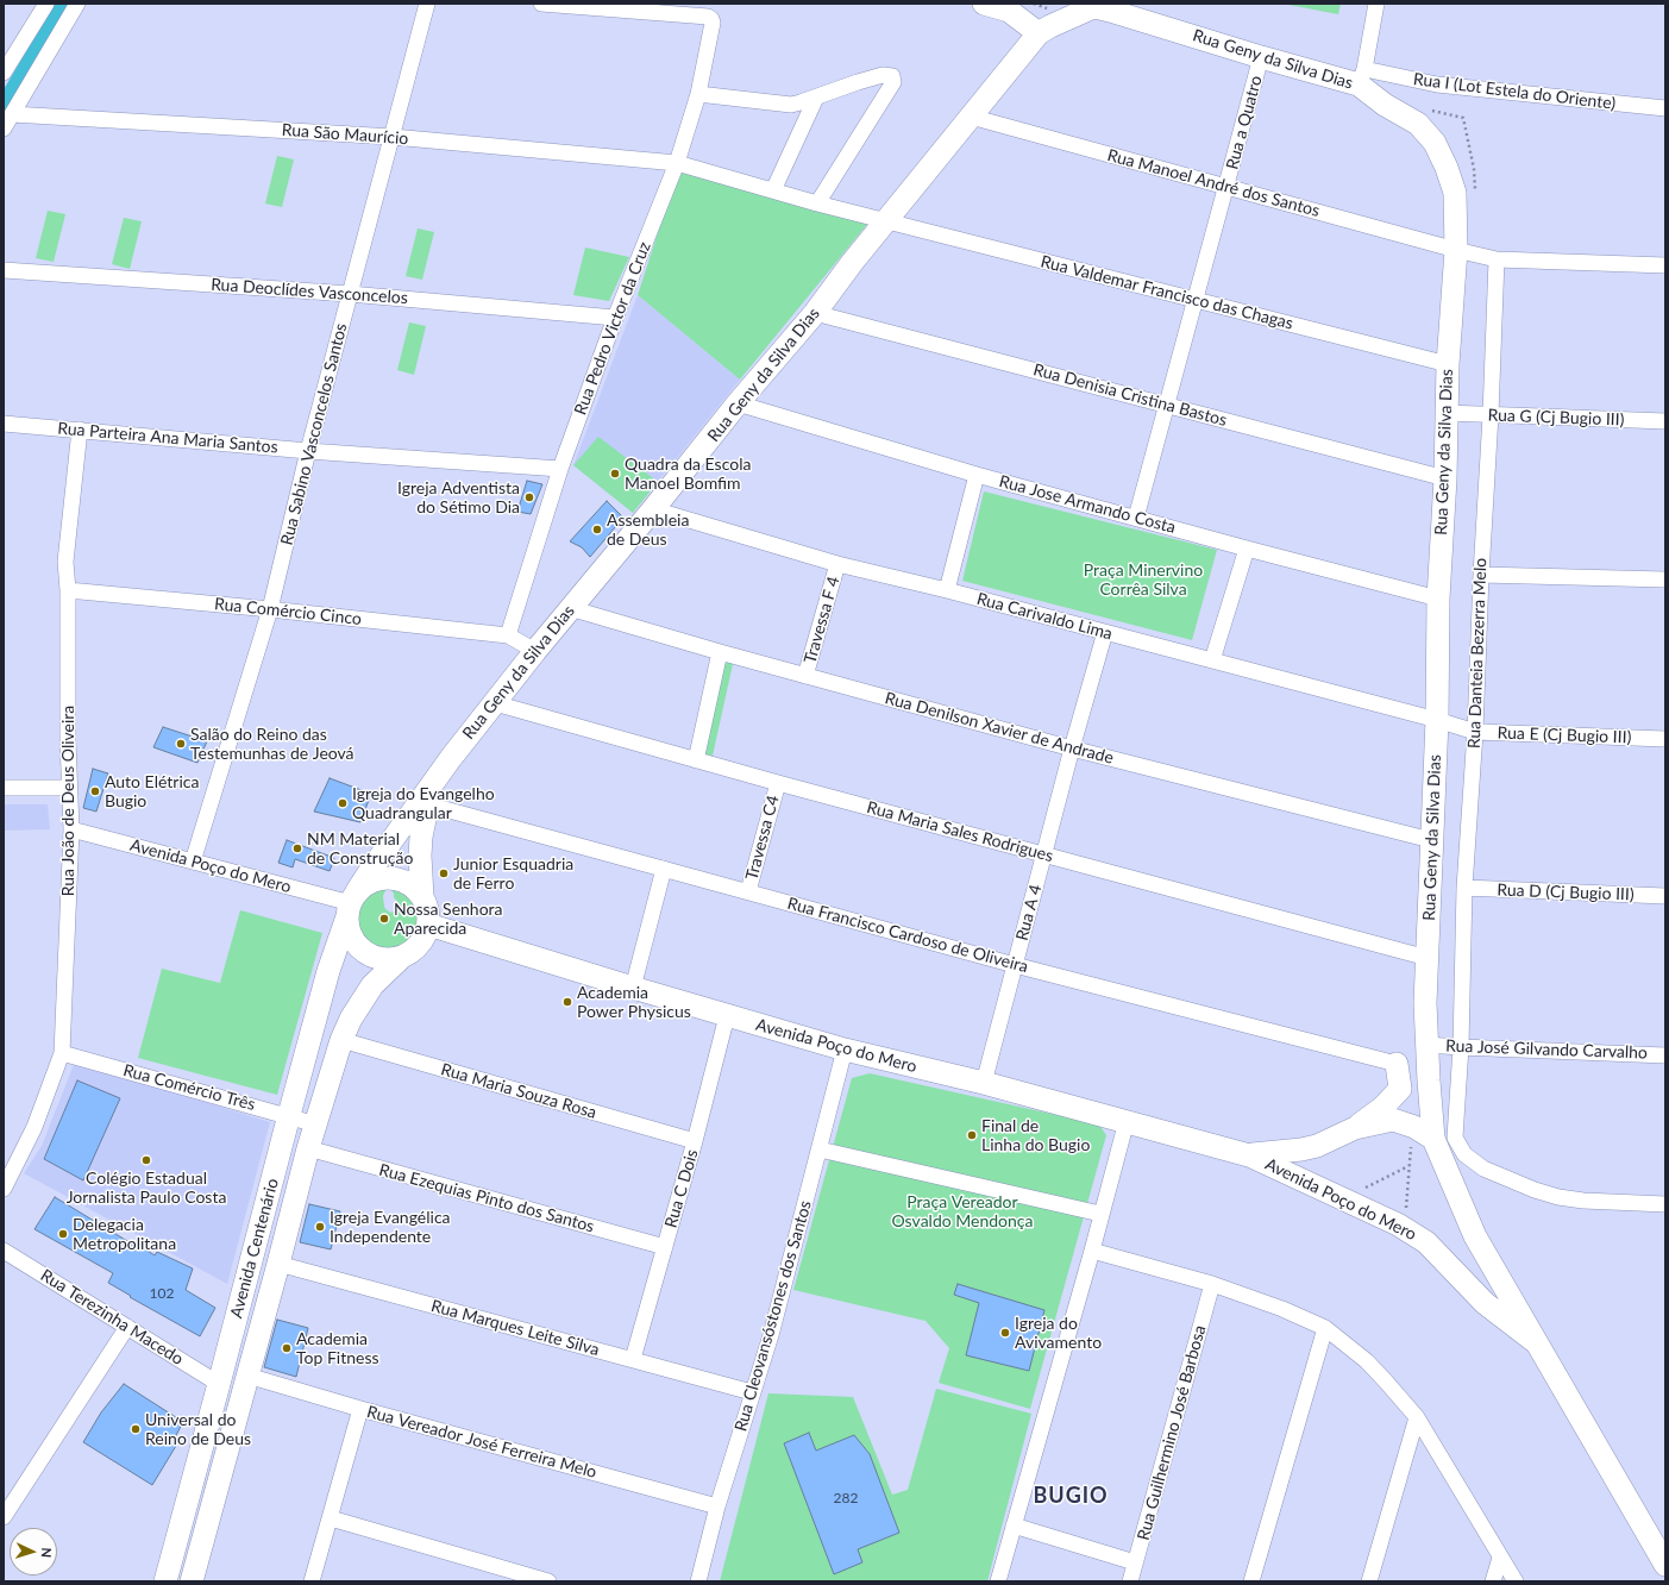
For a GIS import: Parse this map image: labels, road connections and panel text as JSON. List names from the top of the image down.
{
  "streets": {
    "main road": ["Rua Geny da Silva Dias", "Avenida Poço do Mero", "Avenida Centenário"],
    "street": [
      "Rua I (Lot Estela do Oriente)",
      "Rua a Quatro",
      "Rua São Maurício",
      "Rua Manoel André dos Santos",
      "Rua Deoclídes Vasconcelos",
      "Rua Valdemar Francisco das Chagas",
      "Rua Pedro Victor da Cruz",
      "Rua Denisia Cristina Bastos",
      "Rua G (Cj Bugio III)",
      "Rua Sabino Vasconcelos Santos",
      "Rua Parteira Ana Maria Santos",
      "Rua Jose Armando Costa",
      "Rua Comércio Cinco",
      "Rua Carivaldo Lima",
      "Travessa F 4",
      "Rua Danteia Bezerra Melo",
      "Rua Denilson Xavier de Andrade",
      "Rua E (Cj Bugio III)",
      "Rua João de Deus Oliveira",
      "Rua Maria Sales Rodrigues",
      "Travessa C4",
      "Rua D (Cj Bugio III)",
      "Rua A 4",
      "Rua Francisco Cardoso de Oliveira",
      "Rua José Gilvando Carvalho",
      "Rua Comércio Três",
      "Rua Maria Souza Rosa",
      "Rua C Dois",
      "Rua Ezequias Pinto dos Santos",
      "Rua Cleovansóstones dos Santos",
      "Rua Terezinha Macedo",
      "Rua Marques Leite Silva",
      "Rua Guilhermino José Barbosa",
      "Rua Vereador José Ferreira Melo"
    ]
  },
  "crossings": [
    ["Rua Geny da Silva Dias", "Rua I (Lot Estela do Oriente)"],
    ["Rua Geny da Silva Dias", "Rua a Quatro"],
    ["Rua Geny da Silva Dias", "Rua Manoel André dos Santos"],
    ["Rua Geny da Silva Dias", "Rua Valdemar Francisco das Chagas"],
    ["Rua Geny da Silva Dias", "Rua Denisia Cristina Bastos"],
    ["Rua Geny da Silva Dias", "Rua G (Cj Bugio III)"],
    ["Rua Geny da Silva Dias", "Rua Jose Armando Costa"],
    ["Rua Geny da Silva Dias", "Rua Carivaldo Lima"],
    ["Rua Geny da Silva Dias", "Rua Denilson Xavier de Andrade"],
    ["Rua Geny da Silva Dias", "Rua E (Cj Bugio III)"],
    ["Rua Geny da Silva Dias", "Rua Maria Sales Rodrigues"],
    ["Rua Geny da Silva Dias", "Avenida Poço do Mero"],
    ["Rua Geny da Silva Dias", "Rua Francisco Cardoso de Oliveira"],
    ["Rua Geny da Silva Dias", "Rua José Gilvando Carvalho"],
    ["Rua Geny da Silva Dias", "Avenida Centenário"],
    ["Rua a Quatro", "Rua Manoel André dos Santos"],
    ["Rua a Quatro", "Rua Valdemar Francisco das Chagas"],
    ["Rua a Quatro", "Rua Denisia Cristina Bastos"],
    ["Rua a Quatro", "Rua Jose Armando Costa"],
    ["Rua São Maurício", "Rua Valdemar Francisco das Chagas"],
    ["Rua São Maurício", "Rua Pedro Victor da Cruz"],
    ["Rua São Maurício", "Rua Sabino Vasconcelos Santos"],
    ["Rua Manoel André dos Santos", "Rua Danteia Bezerra Melo"],
    ["Rua Deoclídes Vasconcelos", "Rua Pedro Victor da Cruz"],
    ["Rua Deoclídes Vasconcelos", "Rua Sabino Vasconcelos Santos"],
    ["Rua Pedro Victor da Cruz", "Rua Parteira Ana Maria Santos"],
    ["Rua Pedro Victor da Cruz", "Rua Comércio Cinco"],
    ["Rua G (Cj Bugio III)", "Rua Danteia Bezerra Melo"],
    ["Rua Sabino Vasconcelos Santos", "Rua Parteira Ana Maria Santos"],
    ["Rua Sabino Vasconcelos Santos", "Rua Comércio Cinco"],
    ["Rua Sabino Vasconcelos Santos", "Avenida Poço do Mero"],
    ["Rua Parteira Ana Maria Santos", "Rua João de Deus Oliveira"],
    ["Rua Comércio Cinco", "Rua João de Deus Oliveira"],
    ["Rua Carivaldo Lima", "Travessa F 4"],
    ["Rua Carivaldo Lima", "Rua E (Cj Bugio III)"],
    ["Rua Carivaldo Lima", "Rua A 4"],
    ["Travessa F 4", "Rua Denilson Xavier de Andrade"],
    ["Rua Danteia Bezerra Melo", "Rua E (Cj Bugio III)"],
    ["Rua Danteia Bezerra Melo", "Rua D (Cj Bugio III)"],
    ["Rua Danteia Bezerra Melo", "Rua José Gilvando Carvalho"],
    ["Rua Denilson Xavier de Andrade", "Rua A 4"],
    ["Rua João de Deus Oliveira", "Avenida Poço do Mero"],
    ["Rua João de Deus Oliveira", "Rua Comércio Três"],
    ["Rua Maria Sales Rodrigues", "Travessa C4"],
    ["Rua Maria Sales Rodrigues", "Rua A 4"],
    ["Travessa C4", "Rua Francisco Cardoso de Oliveira"],
    ["Avenida Poço do Mero", "Rua A 4"],
    ["Avenida Poço do Mero", "Rua C Dois"],
    ["Avenida Poço do Mero", "Avenida Centenário"],
    ["Avenida Poço do Mero", "Rua Cleovansóstones dos Santos"],
    ["Rua A 4", "Rua Francisco Cardoso de Oliveira"],
    ["Rua Comércio Três", "Avenida Centenário"],
    ["Rua Maria Souza Rosa", "Rua C Dois"],
    ["Rua Maria Souza Rosa", "Avenida Centenário"],
    ["Rua C Dois", "Rua Ezequias Pinto dos Santos"],
    ["Rua C Dois", "Rua Marques Leite Silva"],
    ["Rua Ezequias Pinto dos Santos", "Avenida Centenário"],
    ["Avenida Centenário", "Rua Terezinha Macedo"],
    ["Avenida Centenário", "Rua Marques Leite Silva"],
    ["Avenida Centenário", "Rua Vereador José Ferreira Melo"],
    ["Rua Cleovansóstones dos Santos", "Rua Marques Leite Silva"],
    ["Rua Cleovansóstones dos Santos", "Rua Vereador José Ferreira Melo"]
  ],
  "districts": ["BUGIO"],
  "parks": ["Praça Minervino Corrêa Silva", "Praça Vereador Osvaldo Mendonça"],
  "places": [
    "Quadra da Escola Manoel Bomfim",
    "Igreja Adventista do Sétimo Dia",
    "Assembleia de Deus",
    "Salão do Reino das Testemunhas de Jeová",
    "Auto Elétrica Bugio",
    "Igreja do Evangelho Quadrangular",
    "NM Material de Construção",
    "Junior Esquadria de Ferro",
    "Nossa Senhora Aparecida",
    "Academia Power Physicus",
    "Final de Linha do Bugio",
    "Colégio Estadual Jornalista Paulo Costa",
    "Igreja Evangélica Independente",
    "Delegacia Metropolitana",
    "Igreja do Avivamento",
    "Academia Top Fitness",
    "Universal do Reino de Deus"
  ],
  "house_numbers": ["102", "282"],
  "north": "right"
}
